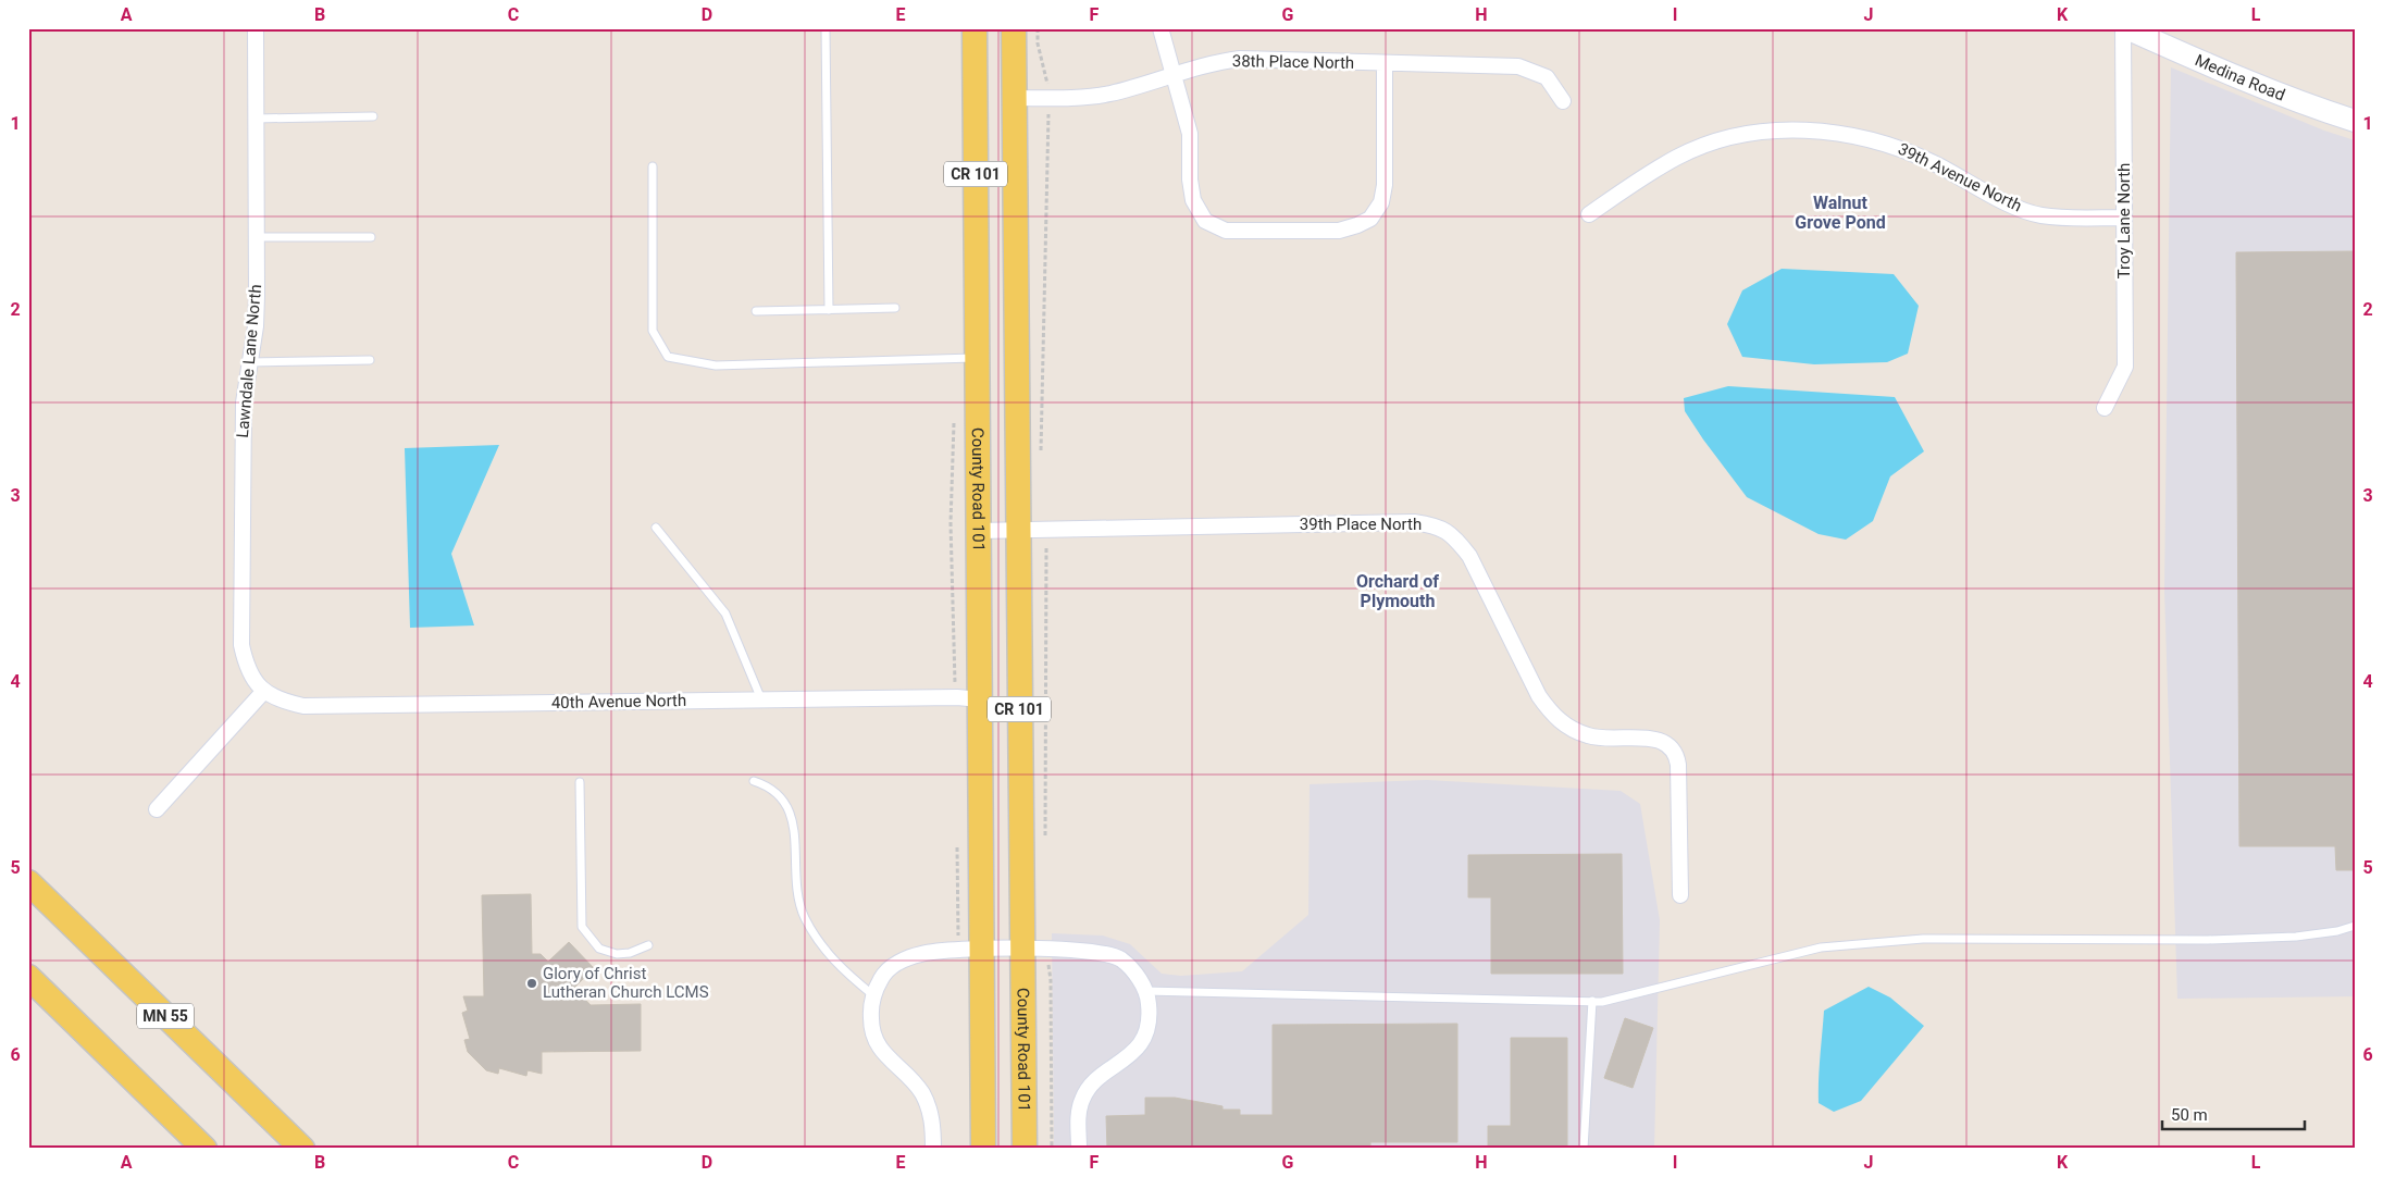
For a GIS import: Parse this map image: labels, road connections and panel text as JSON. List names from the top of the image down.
{
  "streets": {
    "main road": ["CR 101", "County Road 101", "MN 55"],
    "street": [
      "38th Place North",
      "Medina Road",
      "39th Avenue North",
      "Troy Lane North",
      "Lawndale Lane North",
      "39th Place North",
      "40th Avenue North"
    ]
  },
  "crossings": [
    ["38th Place North", "County Road 101"],
    ["Medina Road", "Troy Lane North"],
    ["39th Avenue North", "Troy Lane North"],
    ["Lawndale Lane North", "40th Avenue North"],
    ["County Road 101", "39th Place North"],
    ["County Road 101", "40th Avenue North"]
  ],
  "districts": ["Walnut Grove Pond", "Orchard of Plymouth"],
  "places": ["Glory of Christ Lutheran Church LCMS"],
  "scale_bar": "50 m",
  "grid": {
    "columns": [
      "A",
      "B",
      "C",
      "D",
      "E",
      "F",
      "G",
      "H",
      "I",
      "J",
      "K",
      "L"
    ],
    "rows": [
      "1",
      "2",
      "3",
      "4",
      "5",
      "6"
    ]
  }
}
